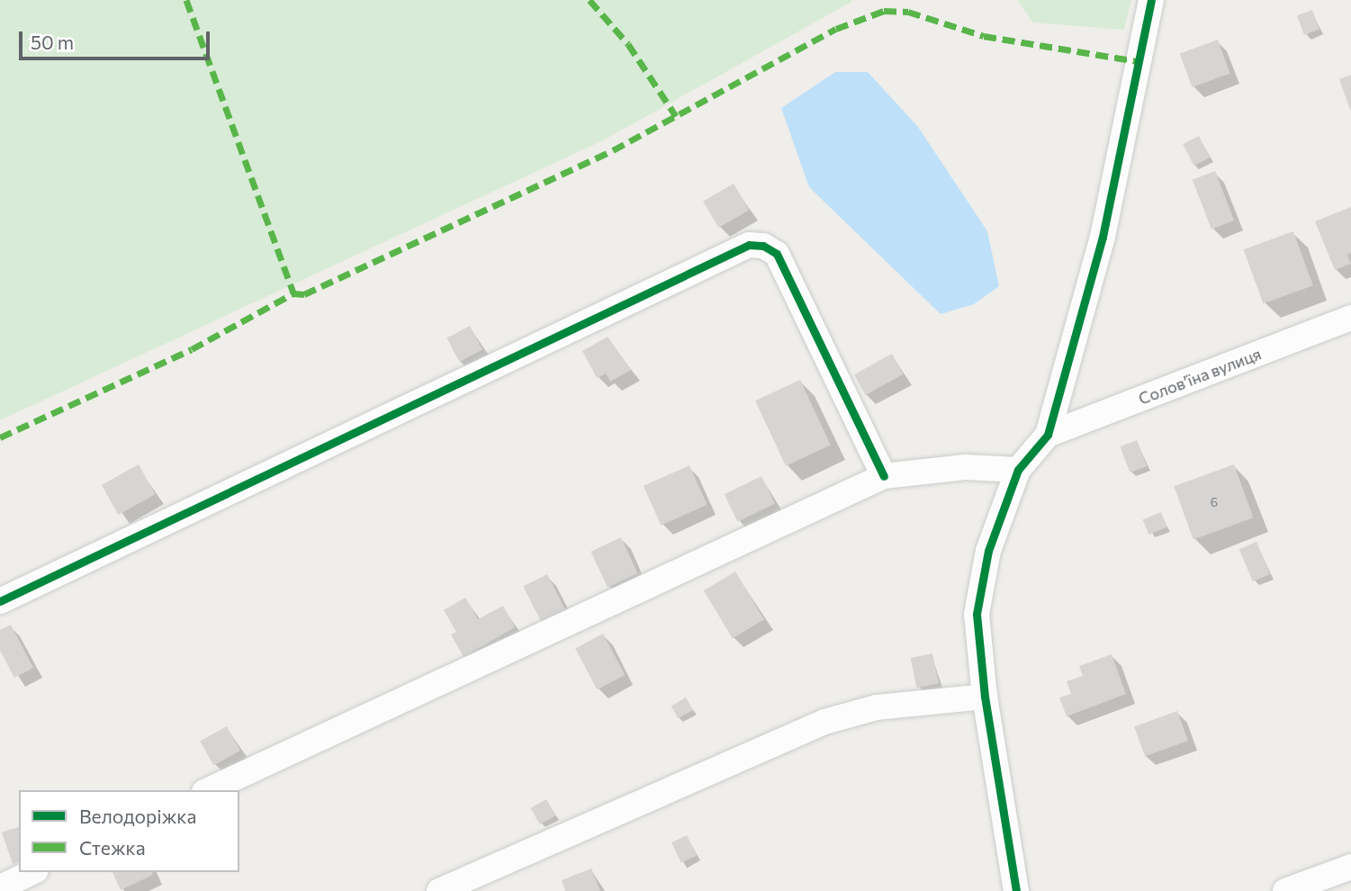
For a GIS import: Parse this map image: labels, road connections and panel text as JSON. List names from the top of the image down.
{
  "streets": {
    "street": ["Соловʼїна вулиця"]
  },
  "house_numbers": ["6"],
  "legend": ["Велодоріжка", "Стежка"],
  "scale_bar": "50 m"
}
